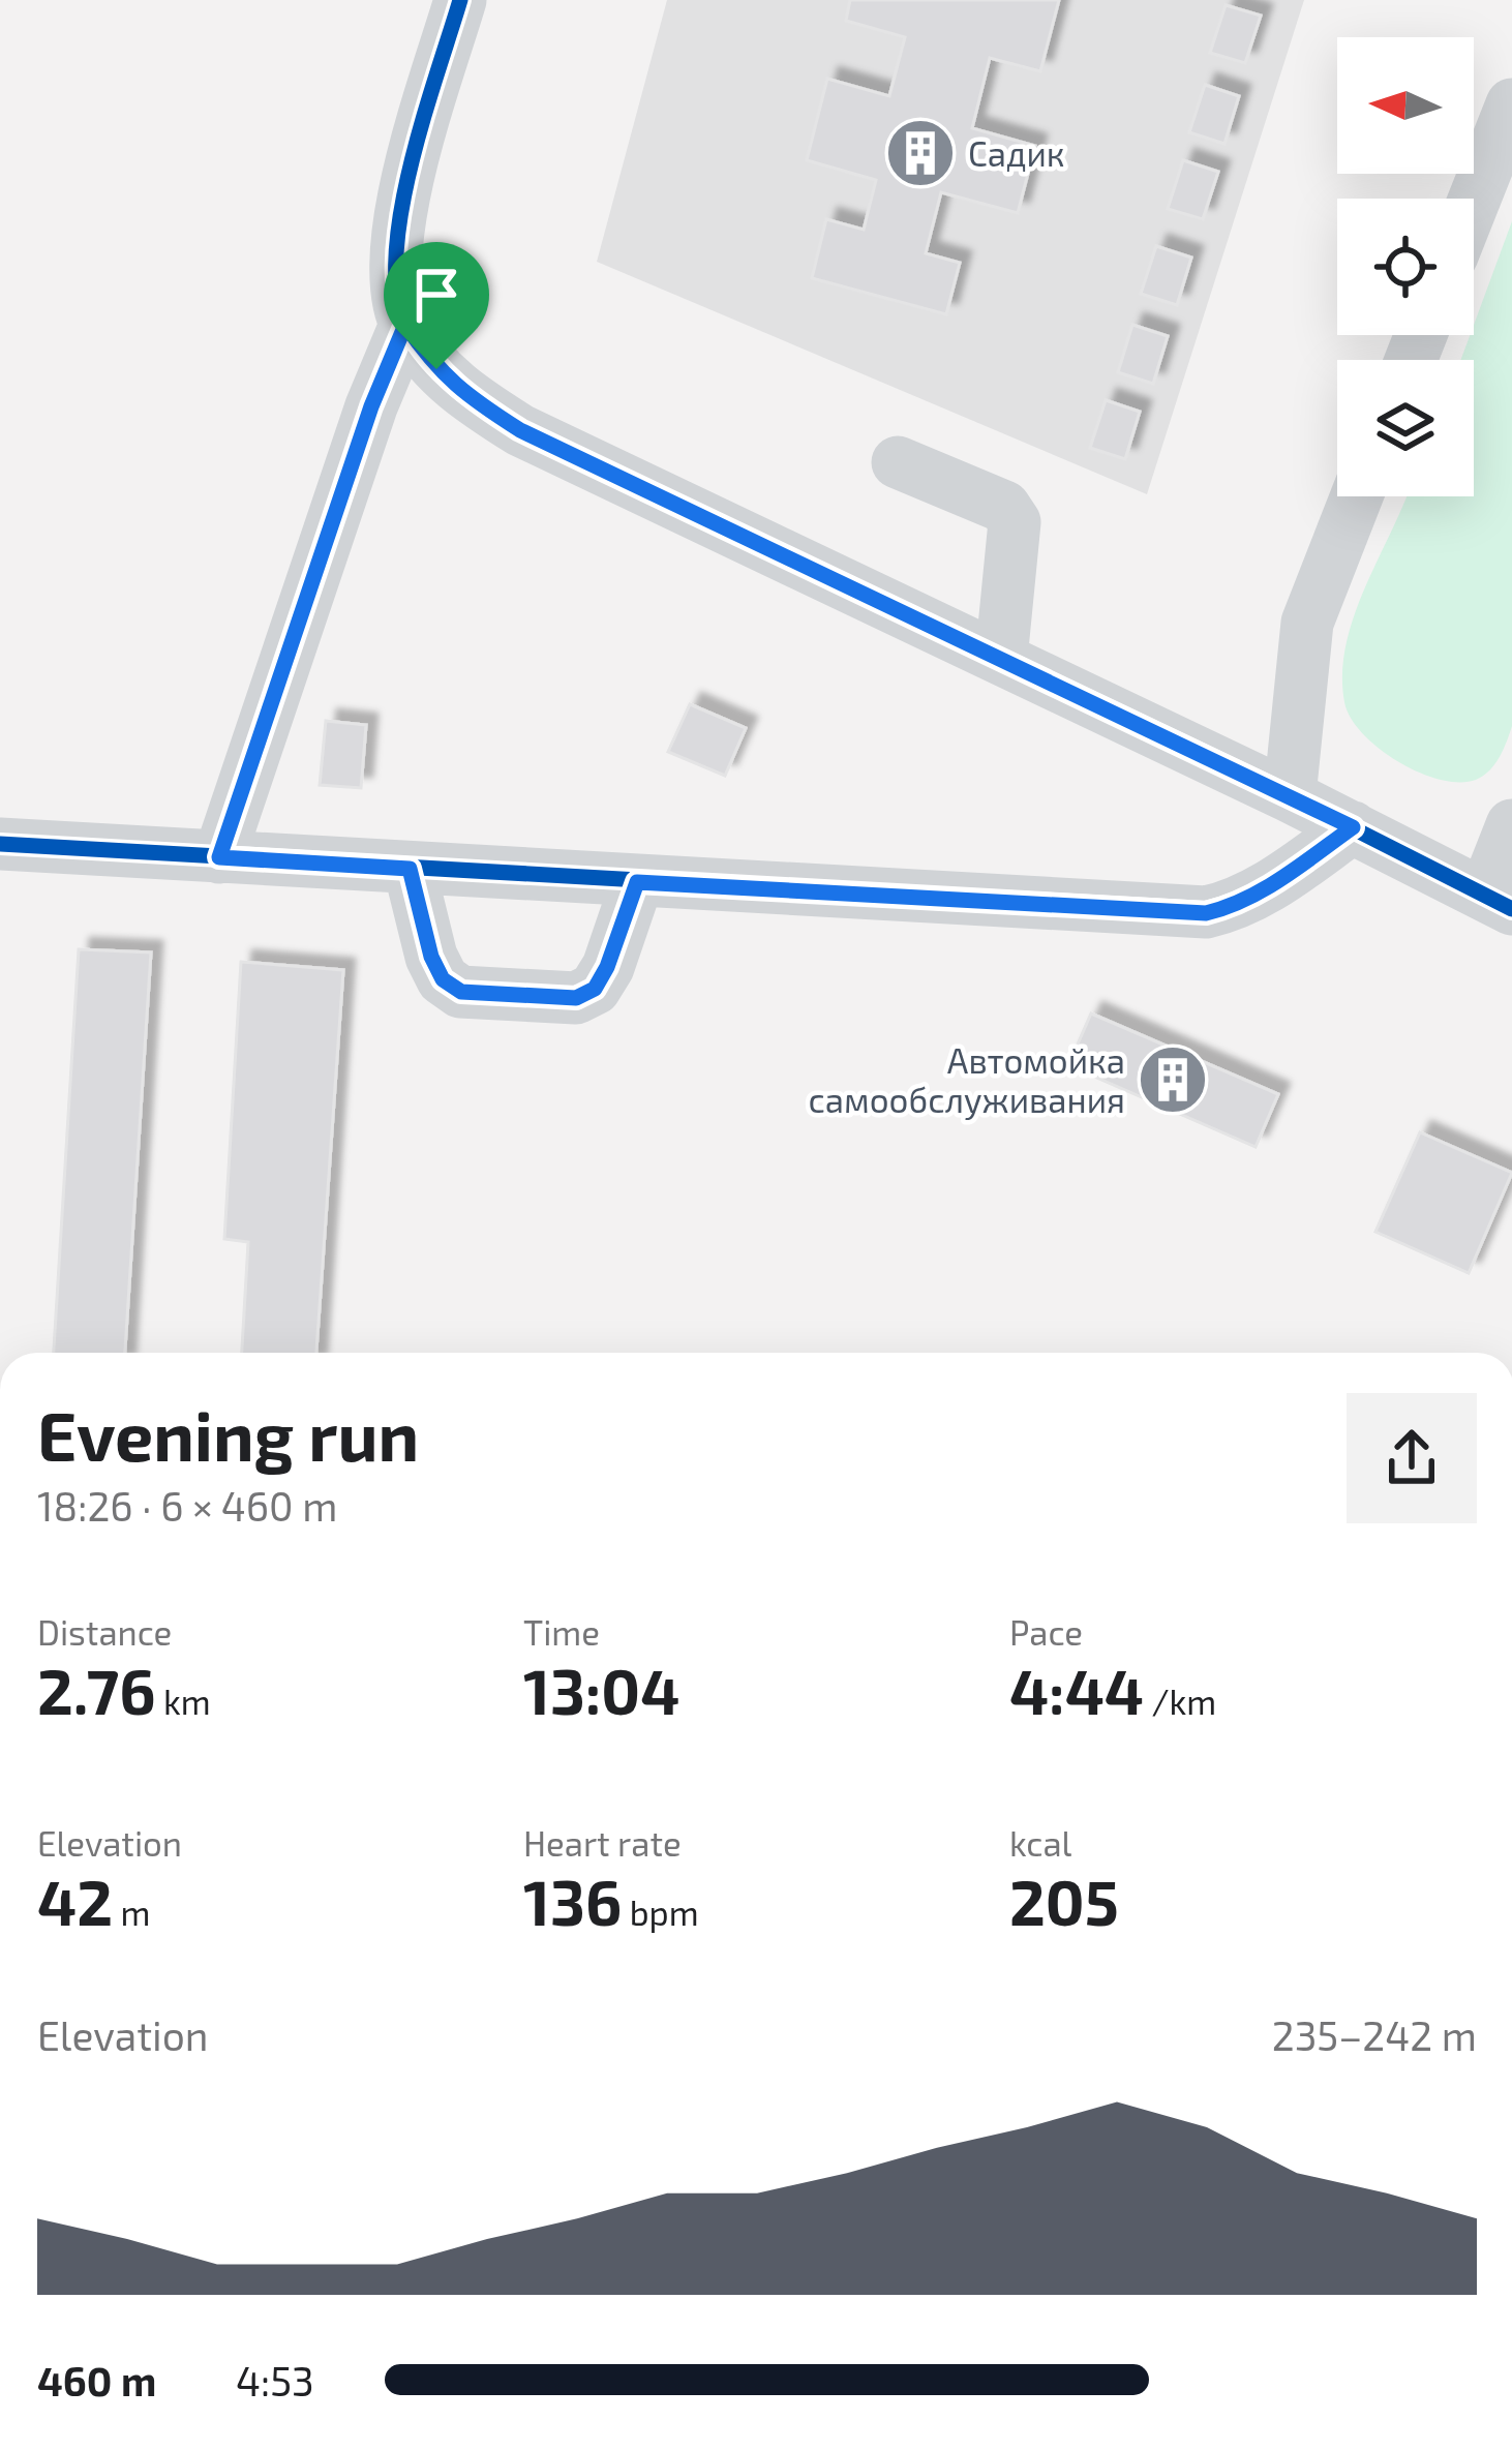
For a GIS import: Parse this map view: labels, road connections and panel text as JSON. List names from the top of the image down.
{
  "places": {
    "building": ["Садик", "Автомойка самообслуживания"]
  },
  "north": "left",
  "page": {
    "heading": ["Evening run", "18:26 · 6 × 460 m"],
    "stats": [
      ["Distance", "2.76 km"],
      ["Time", "13:04"],
      ["Pace", "4:44 /km"],
      ["Elevation", "42 m"],
      ["Heart rate", "136 bpm"],
      ["kcal", "205"]
    ],
    "chart": ["Elevation", "235–242 m"],
    "list": [
      {
        "name": "460 m",
        "note": "4:53"
      }
    ]
  }
}
